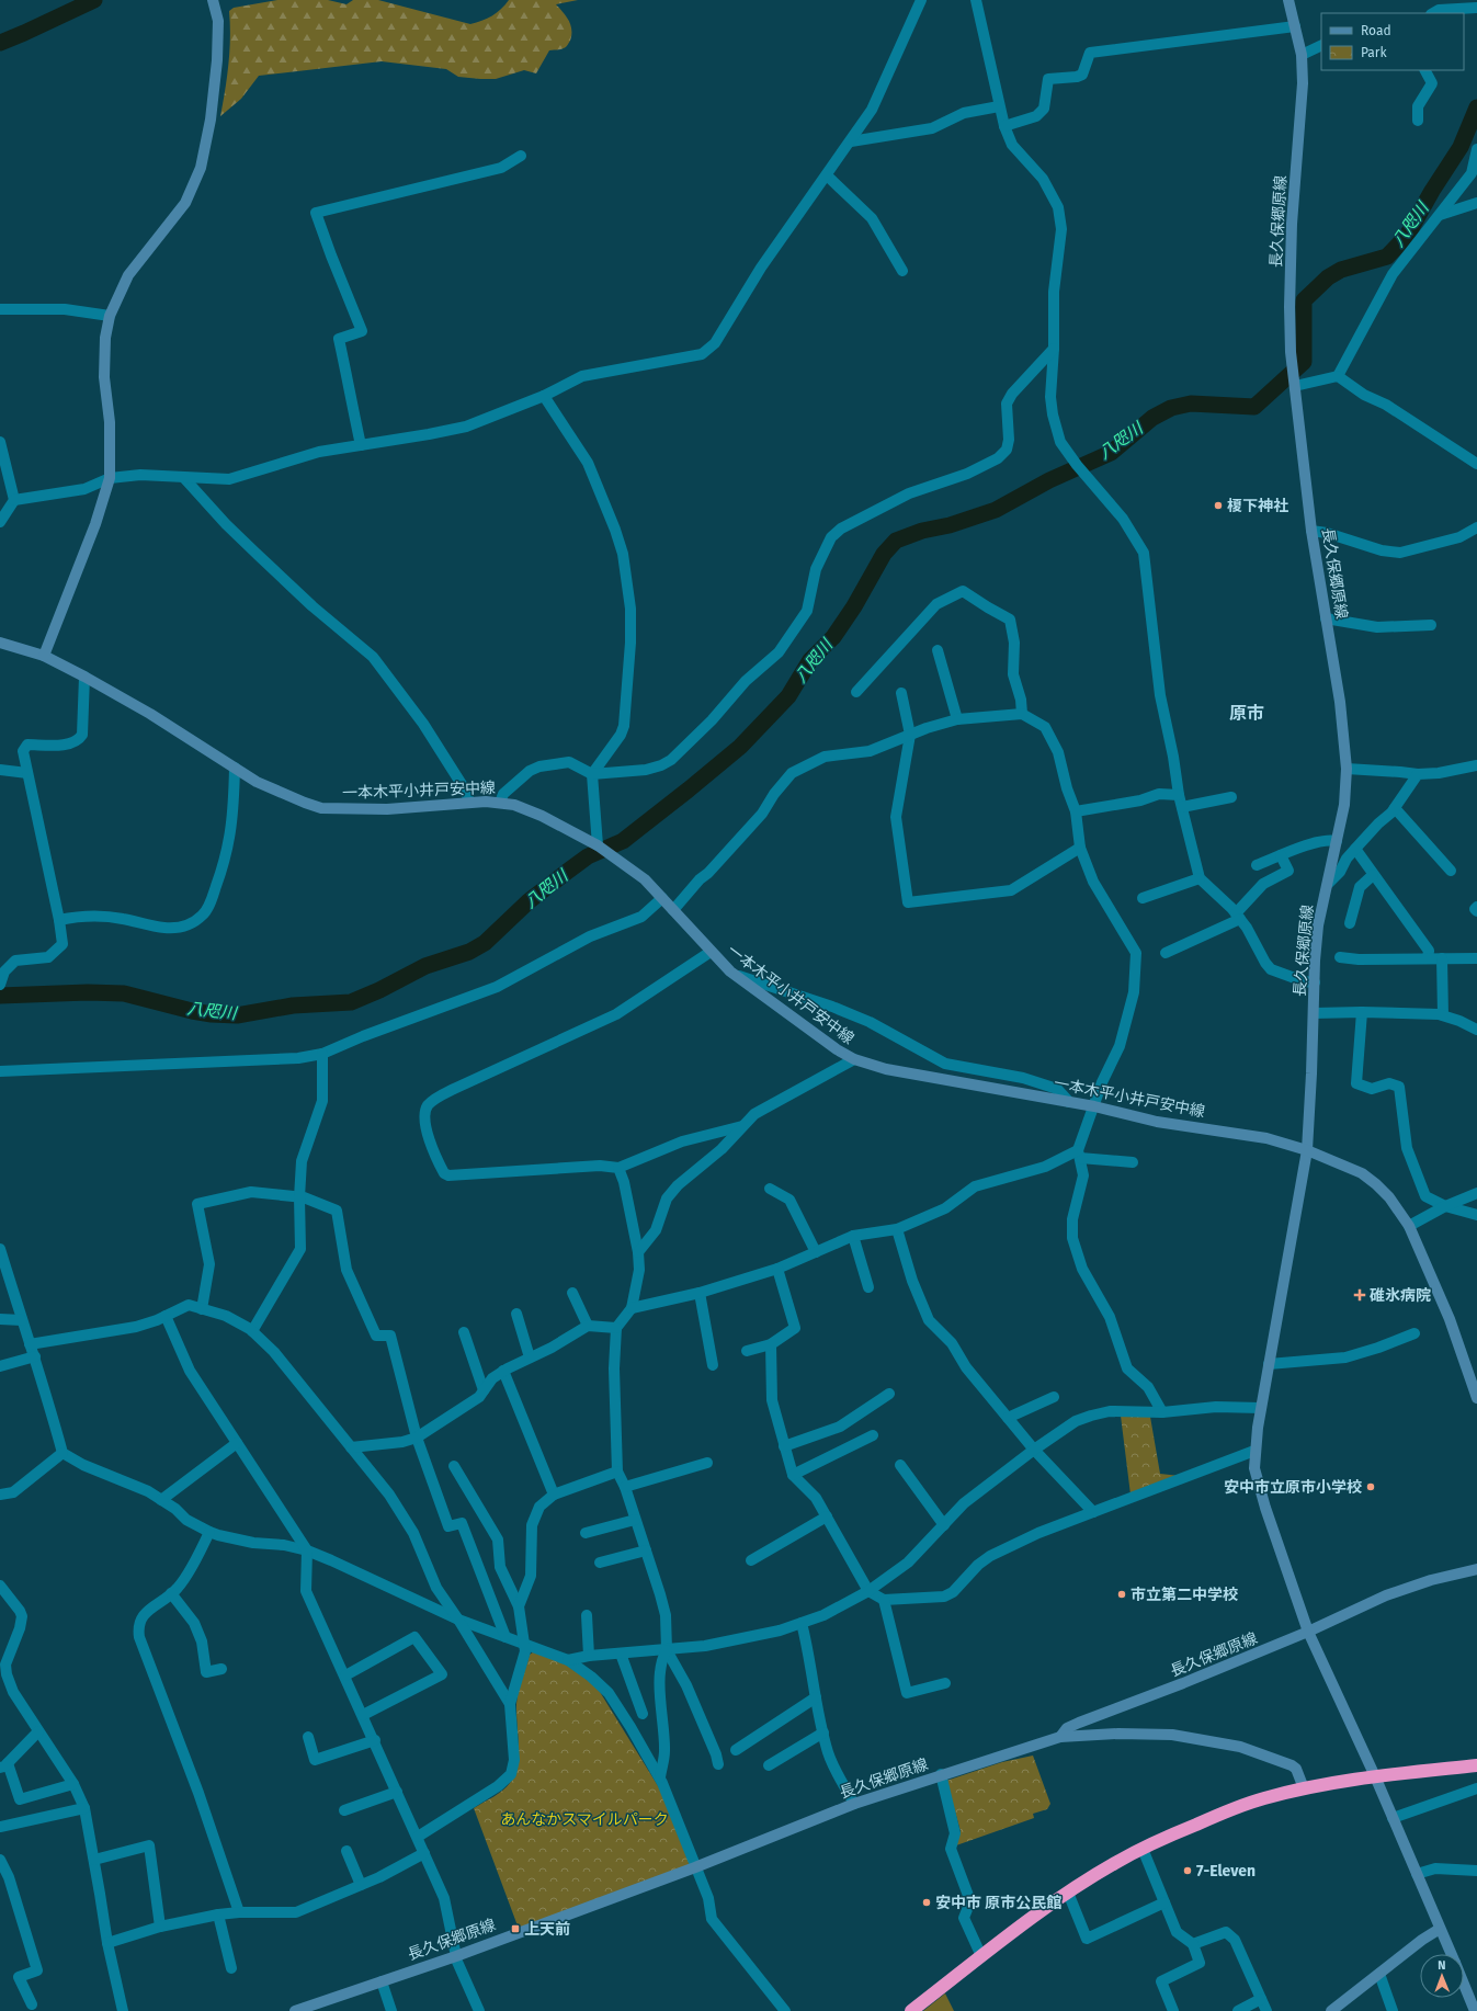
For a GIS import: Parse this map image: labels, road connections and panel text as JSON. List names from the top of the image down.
{
  "streets": {
    "main road": ["長久保郷原線", "一本木平小井戸安中線"]
  },
  "crossings": [
    ["長久保郷原線", "一本木平小井戸安中線"]
  ],
  "districts": ["原市"],
  "water": ["八咫川"],
  "parks": ["あんなかスマイルパーク"],
  "places": {
    "other": [
      "榎下神社",
      "安中市立原市小学校",
      "市立第二中学校",
      "7-Eleven",
      "安中市 原市公民館"
    ],
    "health": ["碓氷病院"],
    "transit": ["上天前"]
  },
  "legend": ["Road", "Park"],
  "north": "top"
}
